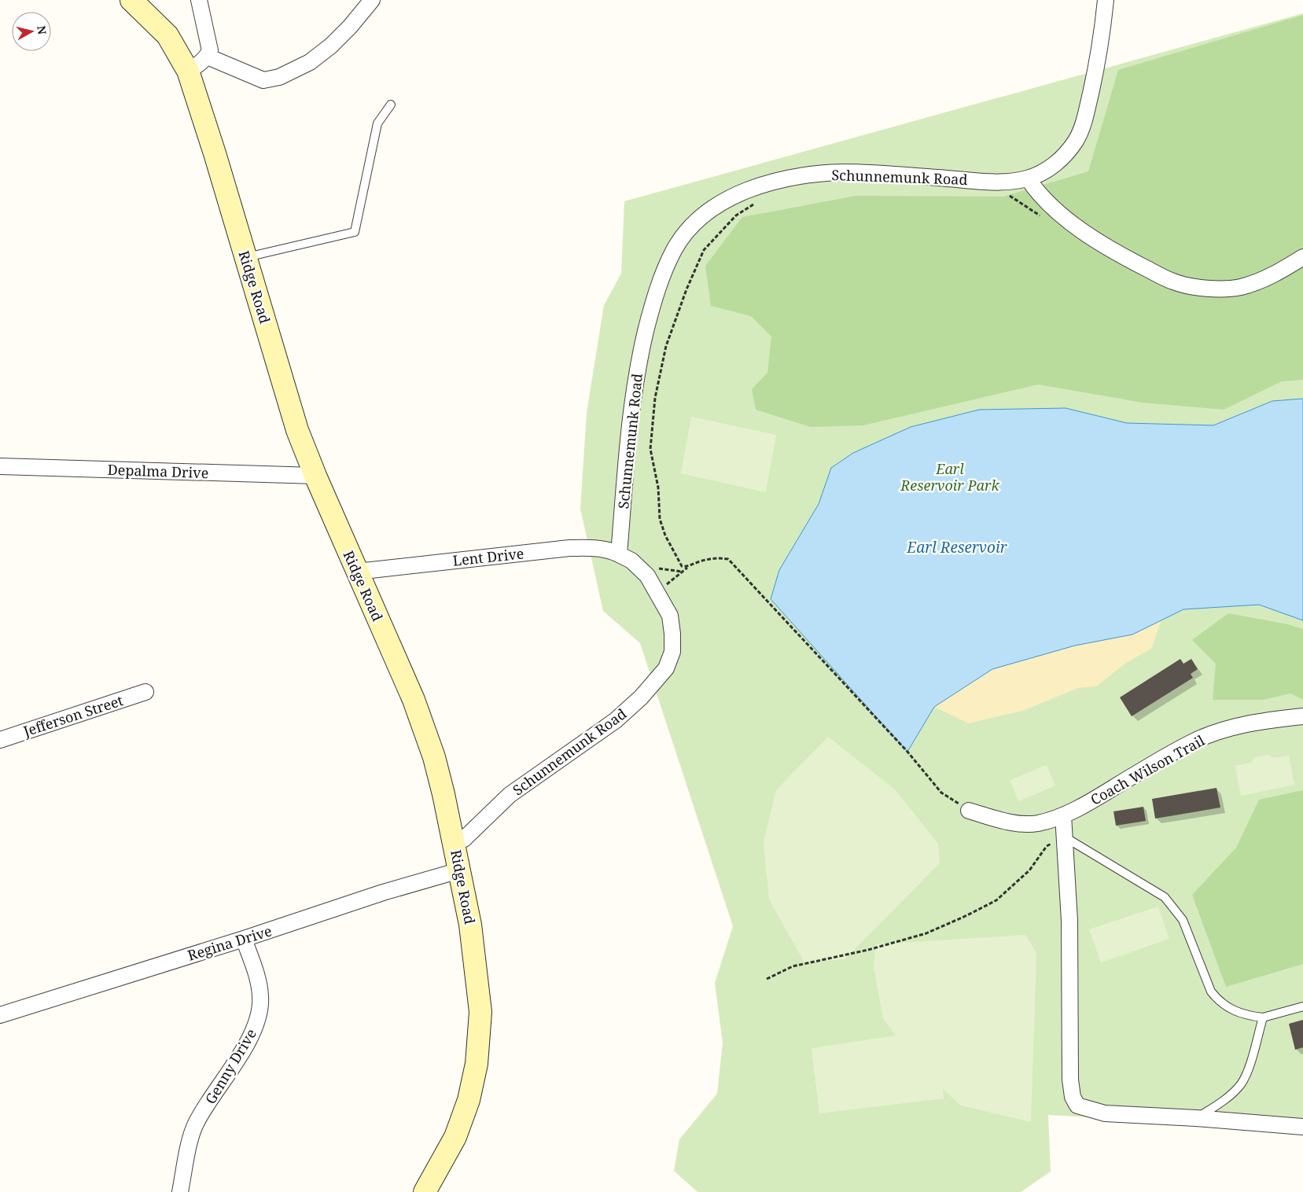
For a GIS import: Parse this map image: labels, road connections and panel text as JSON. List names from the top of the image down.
{
  "streets": {
    "street": [
      "Schunnemunk Road",
      "Ridge Road",
      "Depalma Drive",
      "Lent Drive",
      "Jefferson Street",
      "Coach Wilson Trail",
      "Regina Drive",
      "Genny Drive"
    ]
  },
  "crossings": [
    ["Schunnemunk Road", "Ridge Road"],
    ["Schunnemunk Road", "Lent Drive"],
    ["Ridge Road", "Depalma Drive"],
    ["Ridge Road", "Lent Drive"],
    ["Ridge Road", "Regina Drive"],
    ["Regina Drive", "Genny Drive"]
  ],
  "water": ["Earl Reservoir"],
  "parks": ["Earl Reservoir Park"],
  "north": "right"
}
